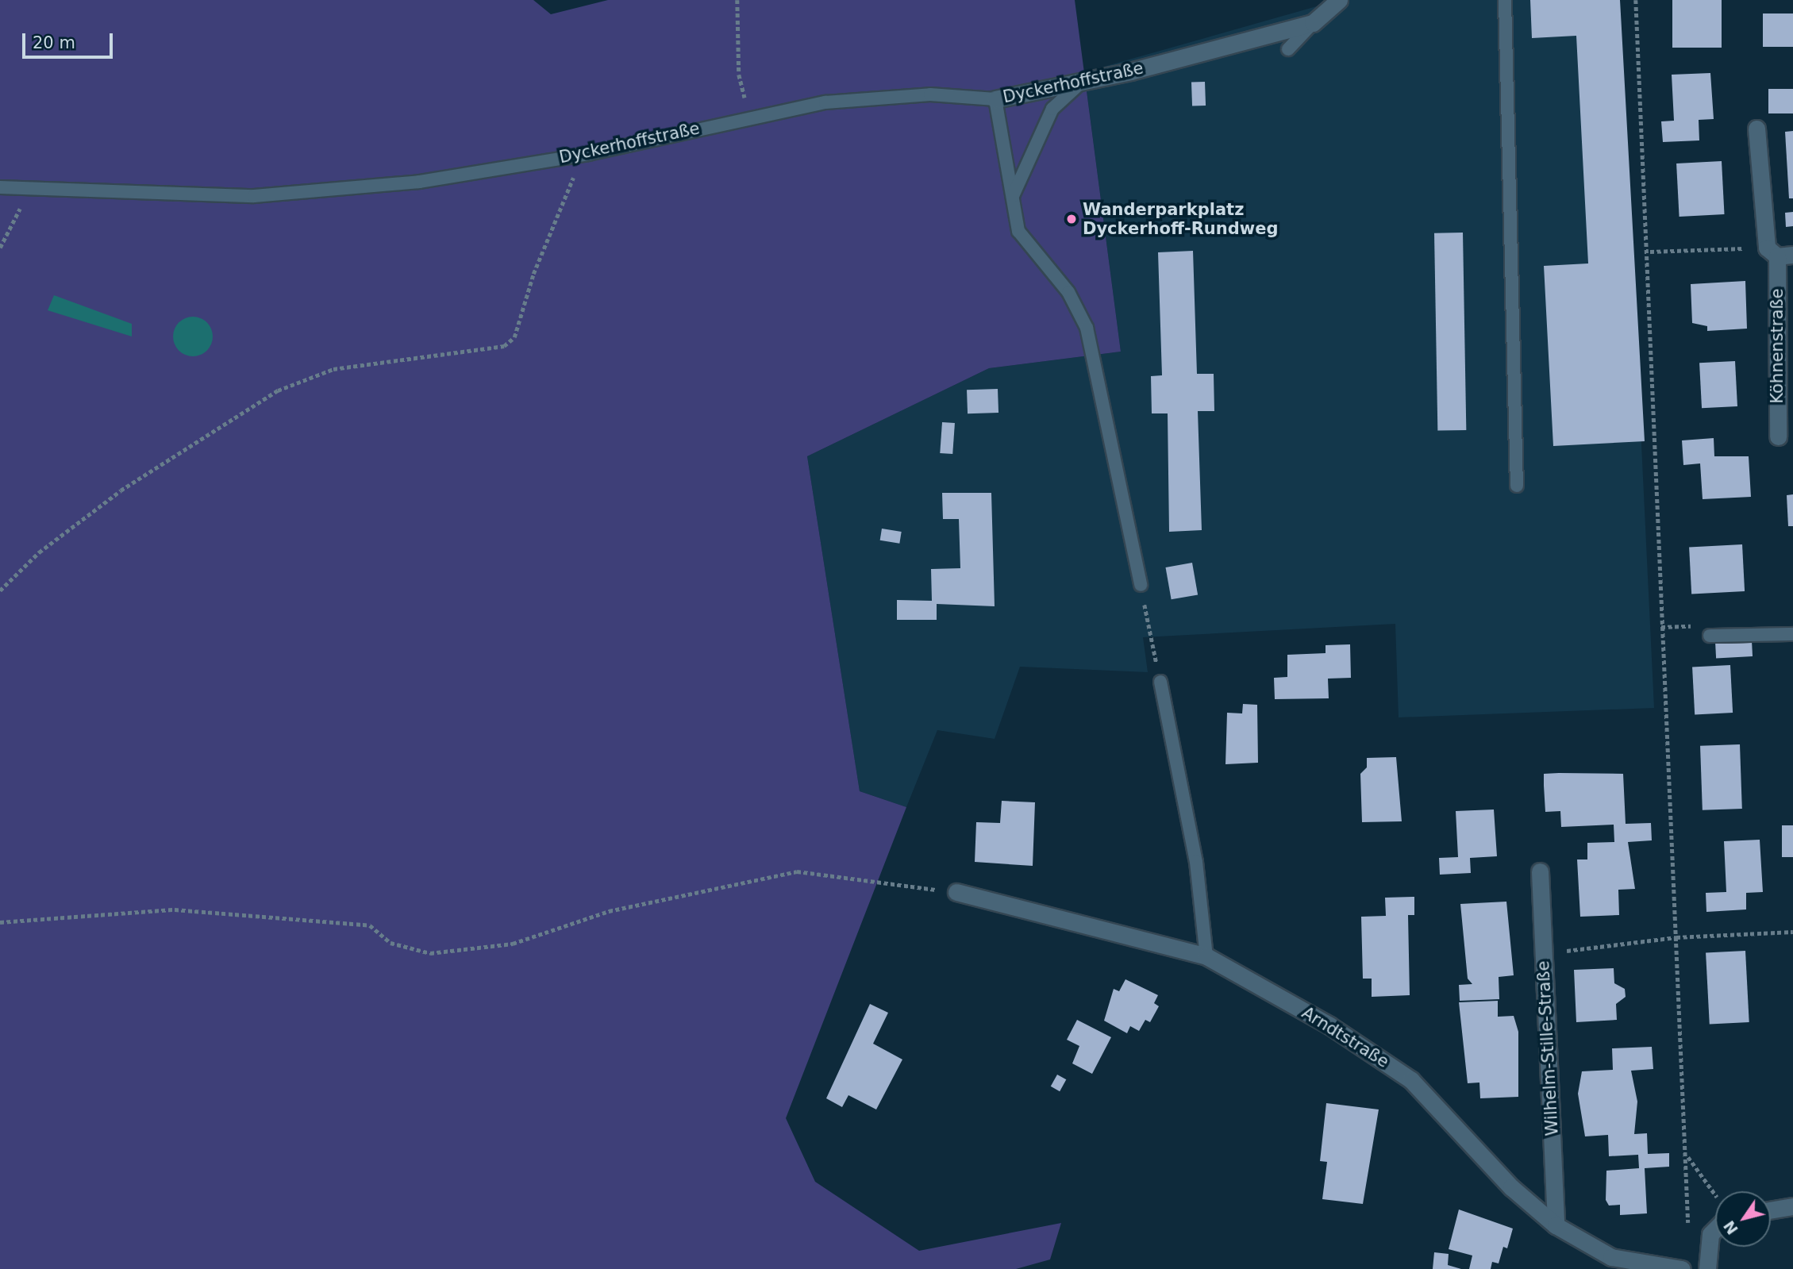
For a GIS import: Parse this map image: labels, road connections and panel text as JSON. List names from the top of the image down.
{
  "streets": {
    "street": [
      "Dyckerhoffstraße",
      "Köhnenstraße",
      "Arndtstraße",
      "Wilhelm-Stille-Straße"
    ]
  },
  "crossings": [
    ["Arndtstraße", "Wilhelm-Stille-Straße"]
  ],
  "places": ["Wanderparkplatz Dyckerhoff-Rundweg"],
  "scale_bar": "20 m",
  "north": "bottom left"
}
